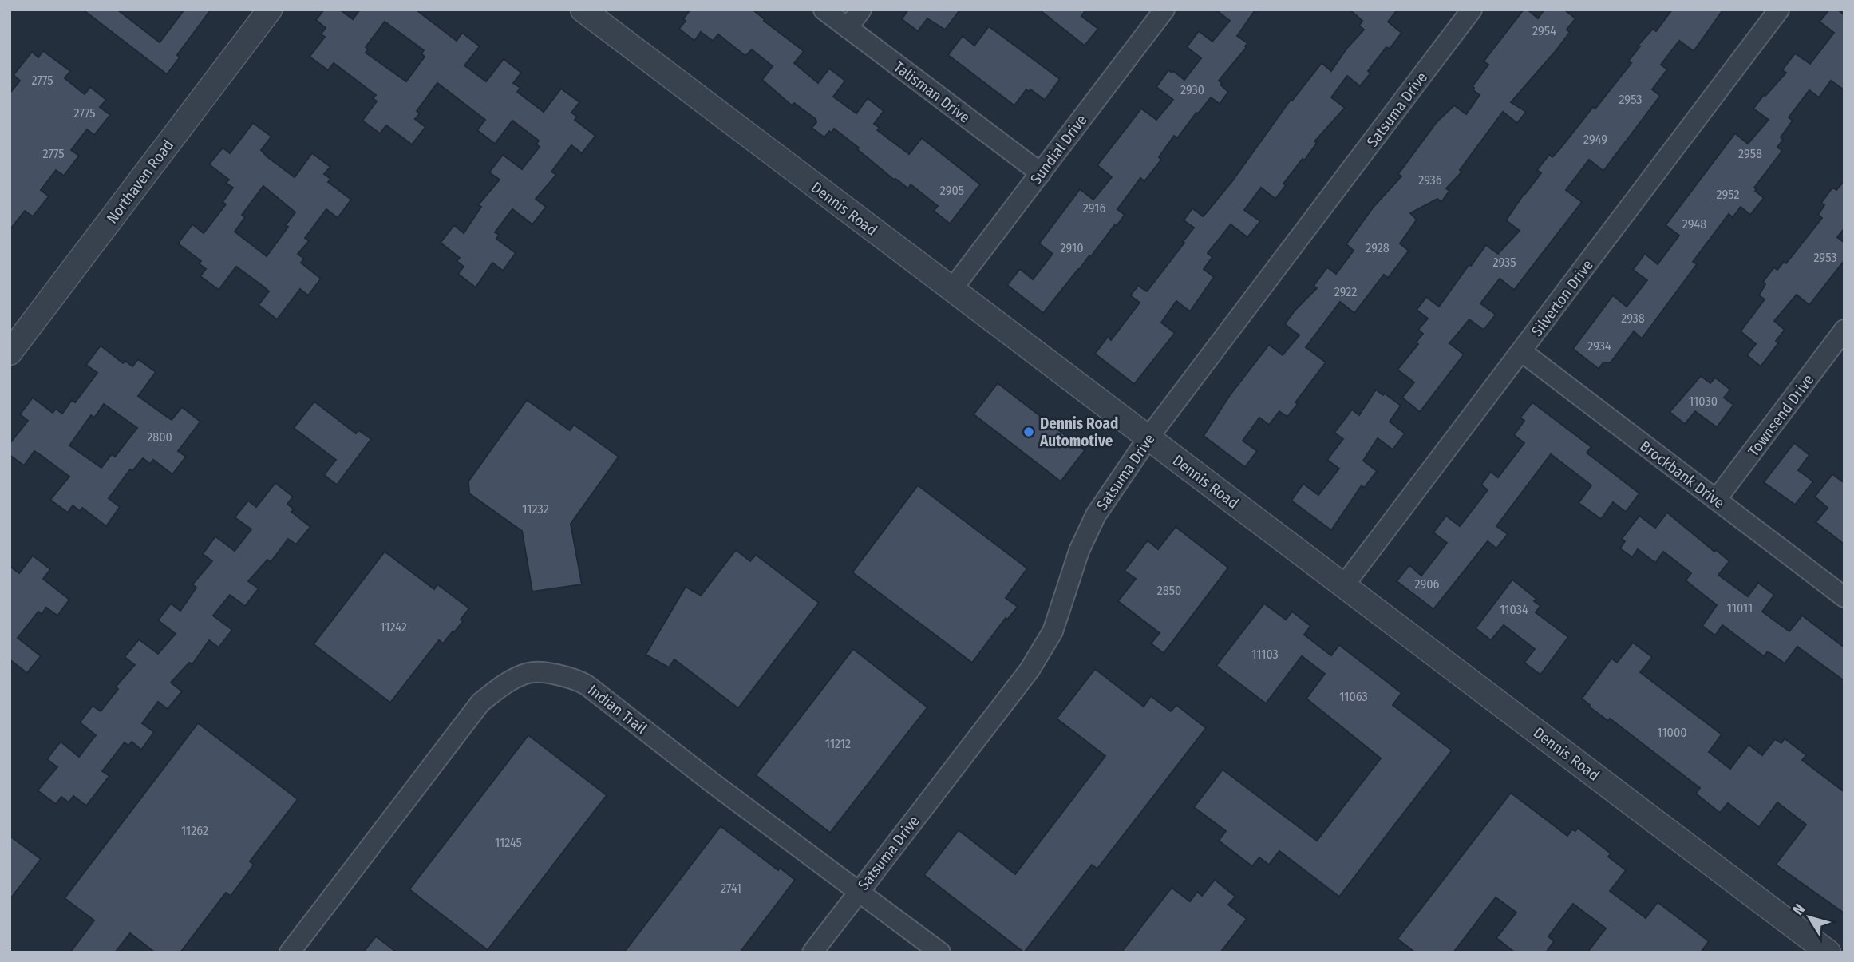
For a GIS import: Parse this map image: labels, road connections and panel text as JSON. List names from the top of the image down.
{
  "streets": {
    "street": [
      "Talisman Drive",
      "Satsuma Drive",
      "Sundial Drive",
      "Northaven Road",
      "Dennis Road",
      "Silverton Drive",
      "Townsend Drive",
      "Brockbank Drive",
      "Indian Trail"
    ]
  },
  "crossings": [
    ["Talisman Drive", "Sundial Drive"],
    ["Satsuma Drive", "Dennis Road"],
    ["Satsuma Drive", "Indian Trail"],
    ["Sundial Drive", "Dennis Road"],
    ["Dennis Road", "Silverton Drive"],
    ["Silverton Drive", "Brockbank Drive"],
    ["Townsend Drive", "Brockbank Drive"]
  ],
  "places": ["Dennis Road Automotive"],
  "house_numbers": [
    "2954",
    "2775",
    "2930",
    "2953",
    "2775",
    "2949",
    "2775",
    "2958",
    "2936",
    "2905",
    "2952",
    "2916",
    "2948",
    "2910",
    "2928",
    "2953",
    "2935",
    "2922",
    "2938",
    "2934",
    "11030",
    "2800",
    "11232",
    "2906",
    "2850",
    "11011",
    "11034",
    "11242",
    "11103",
    "11063",
    "11000",
    "11212",
    "11262",
    "11245",
    "2741"
  ],
  "north": "top left"
}
